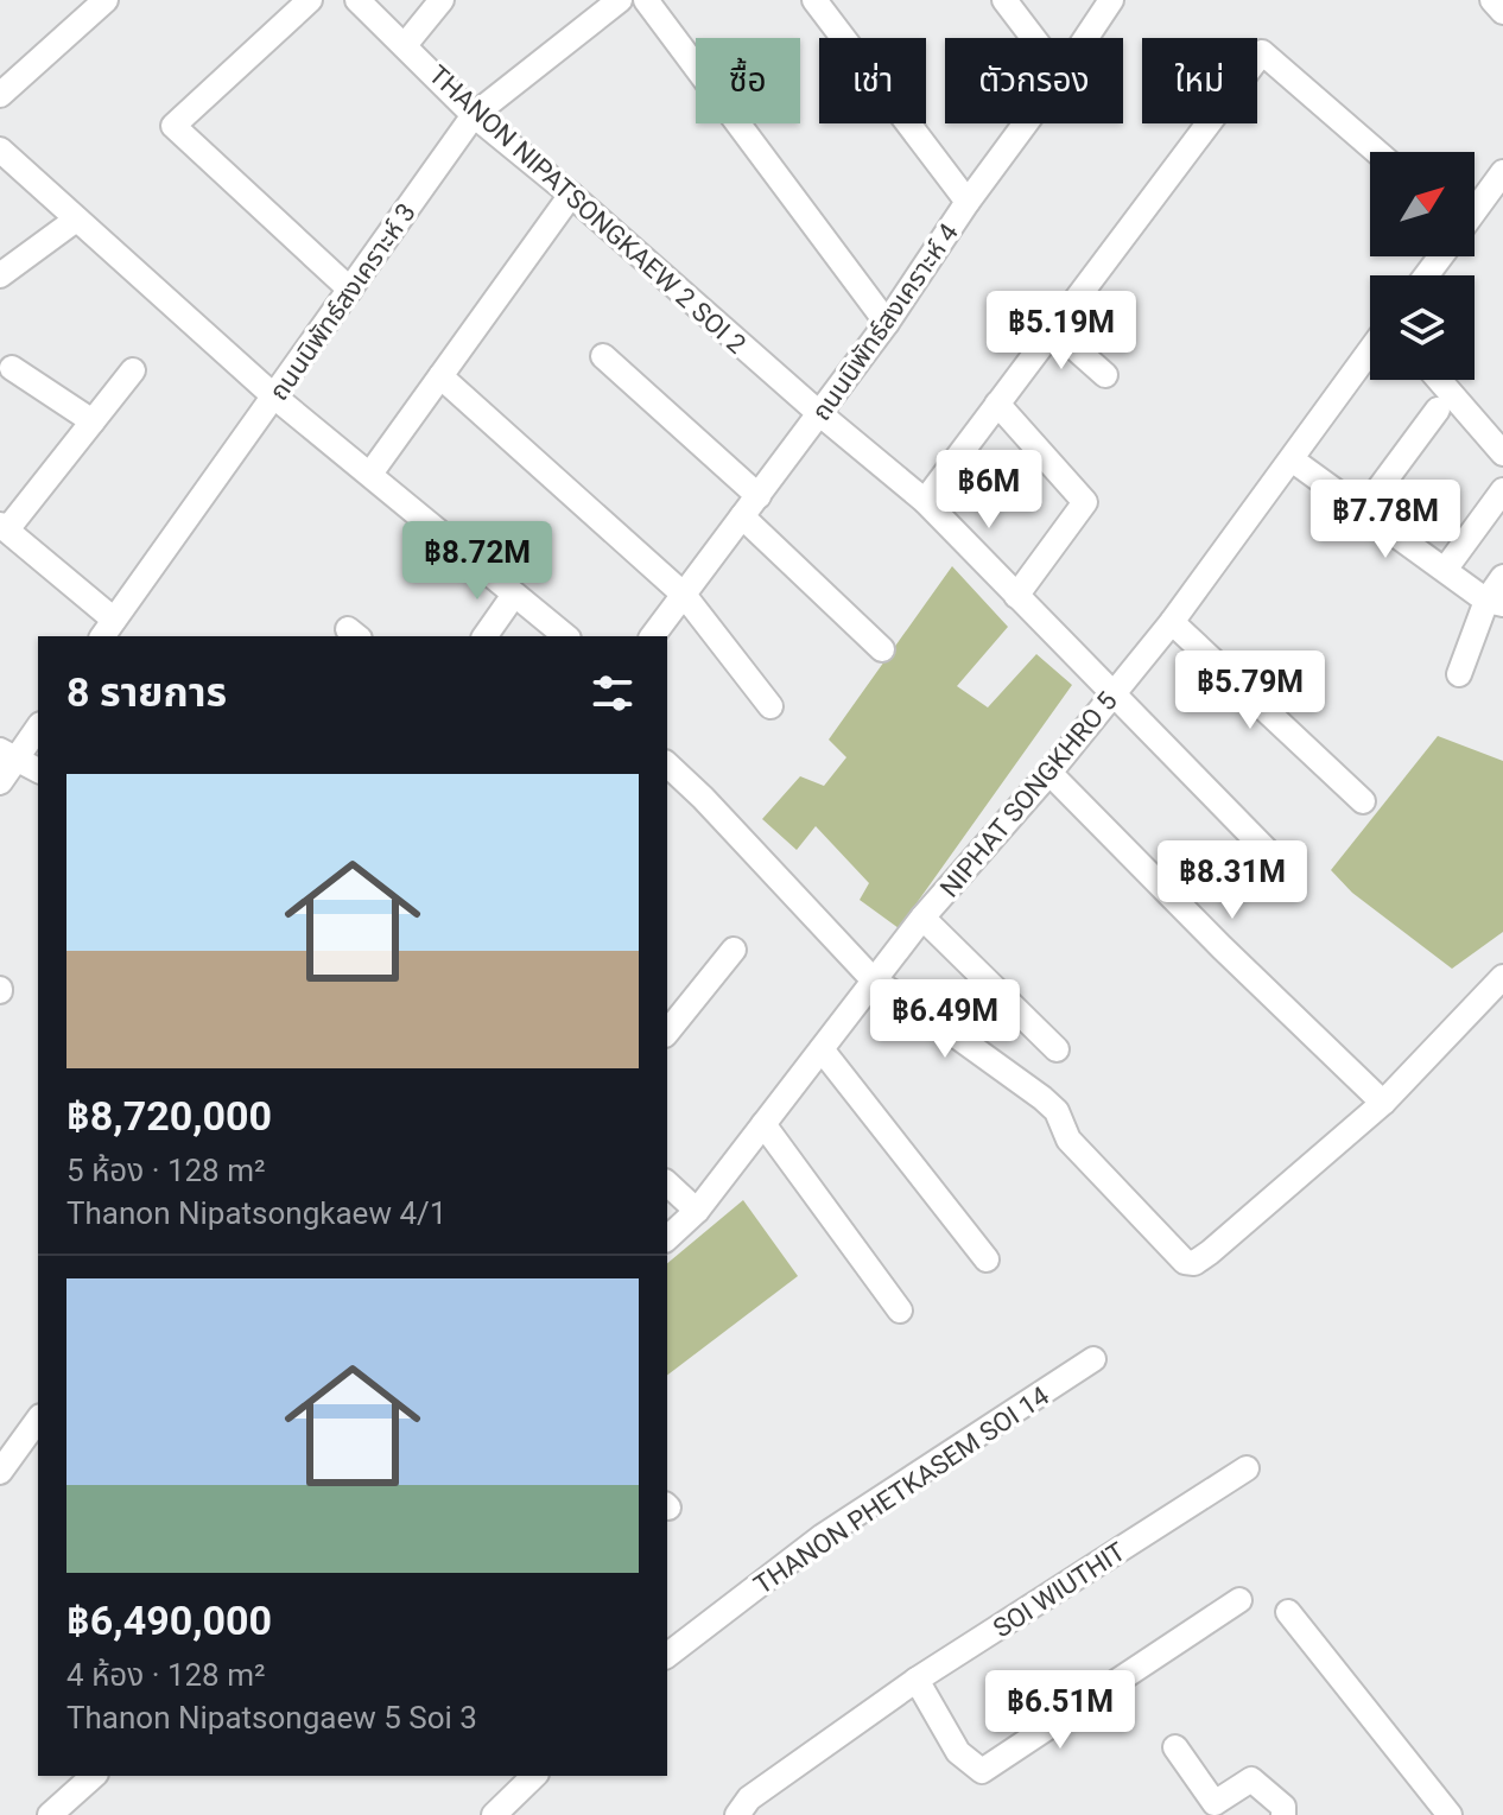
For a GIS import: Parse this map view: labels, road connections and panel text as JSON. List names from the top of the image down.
{
  "streets": {
    "street": [
      "THANON NIPATSONGKAEW 2 SOI 2",
      "ถนนนิพัทธ์สงเคราะห์ 3",
      "ถนนนิพัทธ์สงเคราะห์ 4",
      "NIPHAT SONGKHRO 5",
      "THANON PHETKASEM SOI 14",
      "SOI WIUTHIT"
    ]
  },
  "crossings": [
    ["THANON NIPATSONGKAEW 2 SOI 2", "ถนนนิพัทธ์สงเคราะห์ 3"],
    ["THANON NIPATSONGKAEW 2 SOI 2", "ถนนนิพัทธ์สงเคราะห์ 4"],
    ["THANON NIPATSONGKAEW 2 SOI 2", "NIPHAT SONGKHRO 5"]
  ],
  "north": "top right",
  "page": {
    "chip": [
      "ซื้อ",
      "เช่า",
      "ตัวกรอง",
      "ใหม่"
    ],
    "price": [
      "฿5.19M",
      "฿6M",
      "฿7.78M",
      "฿8.72M",
      "฿5.79M",
      "฿8.31M",
      "฿6.49M",
      "฿6.51M"
    ],
    "heading": "8 รายการ",
    "list": [
      {
        "name": "฿8,720,000",
        "note": "5 ห้อง · 128 m² · Thanon Nipatsongkaew 4/1"
      },
      {
        "name": "฿6,490,000",
        "note": "4 ห้อง · 128 m² · Thanon Nipatsongaew 5 Soi 3"
      }
    ]
  }
}
